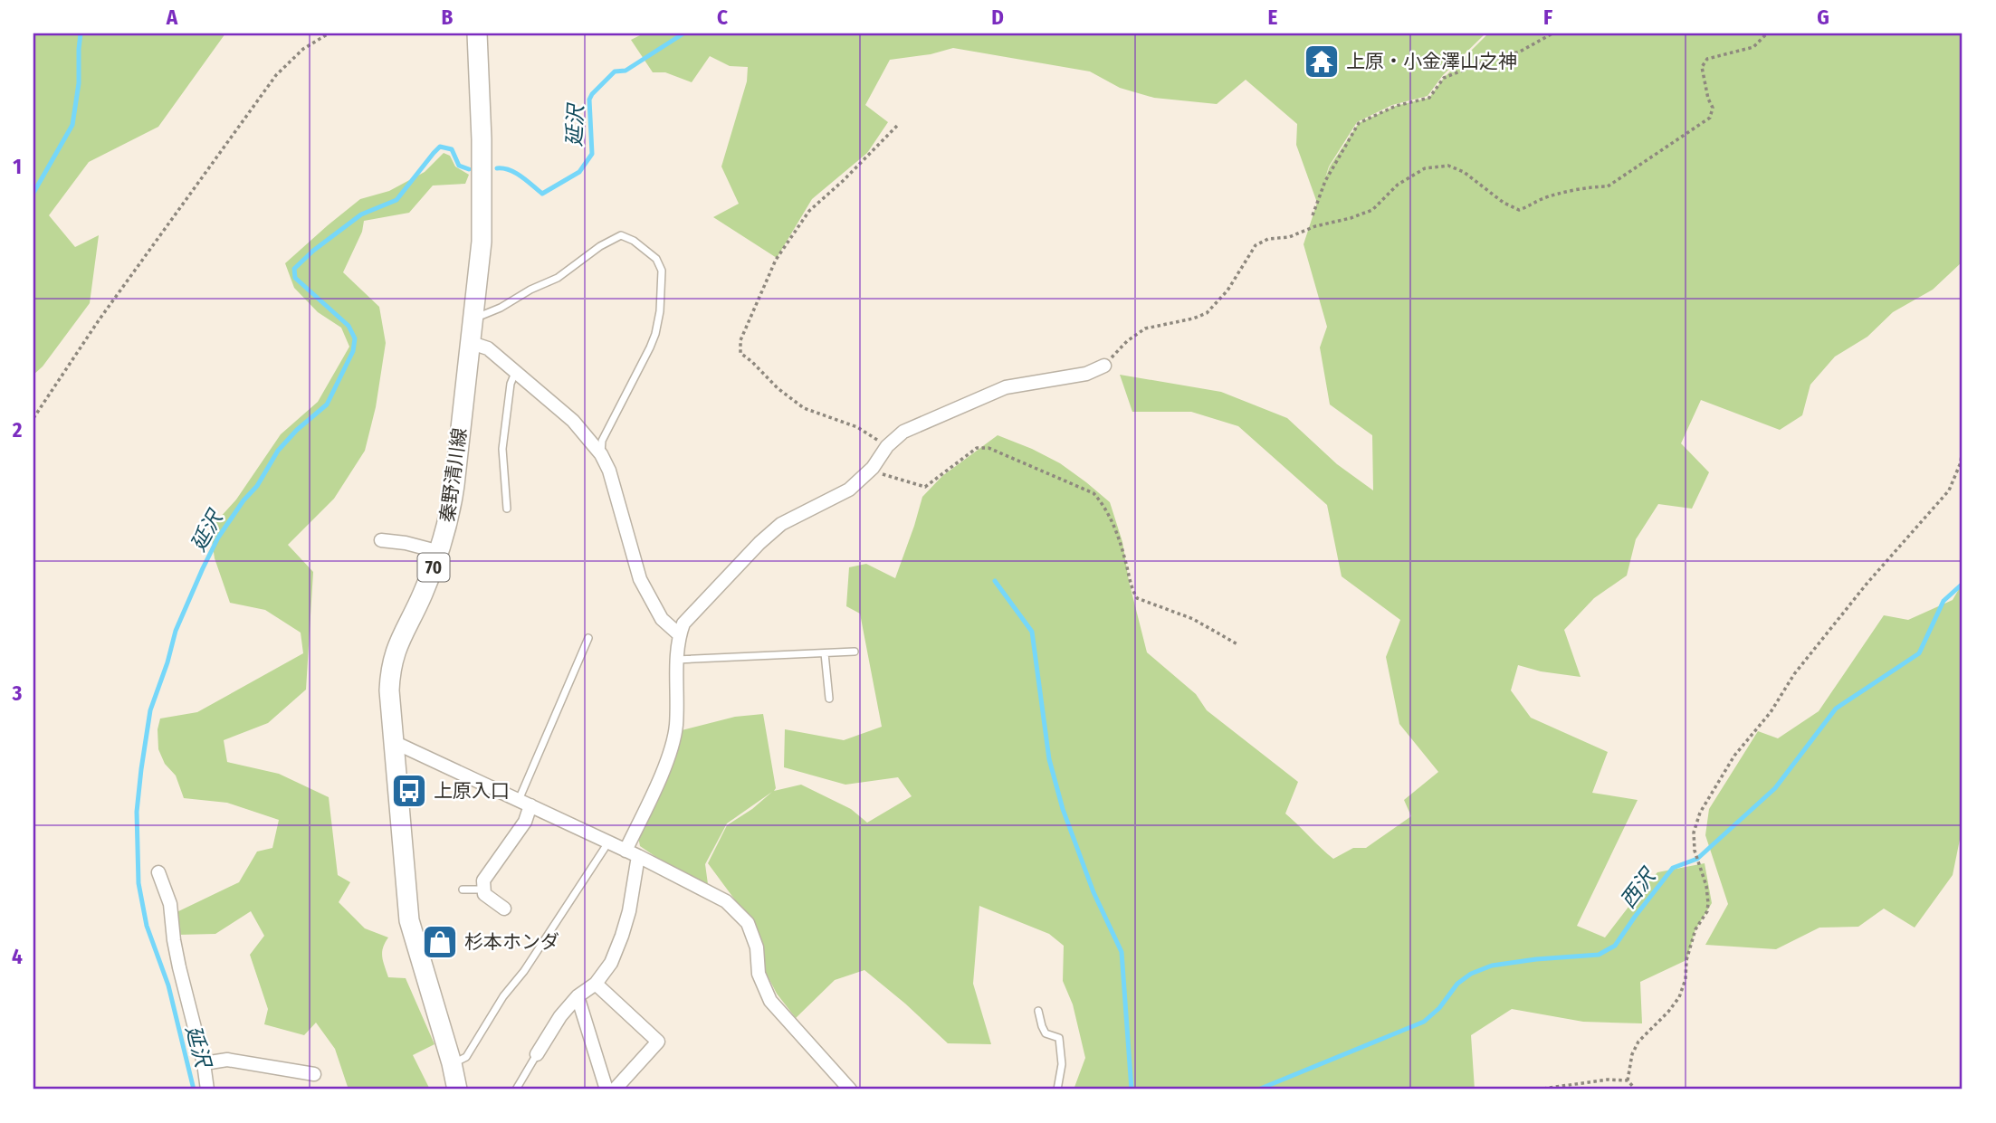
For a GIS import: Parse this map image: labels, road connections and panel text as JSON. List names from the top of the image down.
{
  "streets": {
    "main road": ["秦野清川線", "70"]
  },
  "water": ["延沢", "西沢"],
  "places": {
    "temple": ["上原・小金澤山之神"],
    "bus stop": ["上原入口"],
    "shop": ["杉本ホンダ"]
  },
  "grid": {
    "columns": [
      "A",
      "B",
      "C",
      "D",
      "E",
      "F",
      "G"
    ],
    "rows": [
      "1",
      "2",
      "3",
      "4"
    ]
  }
}
